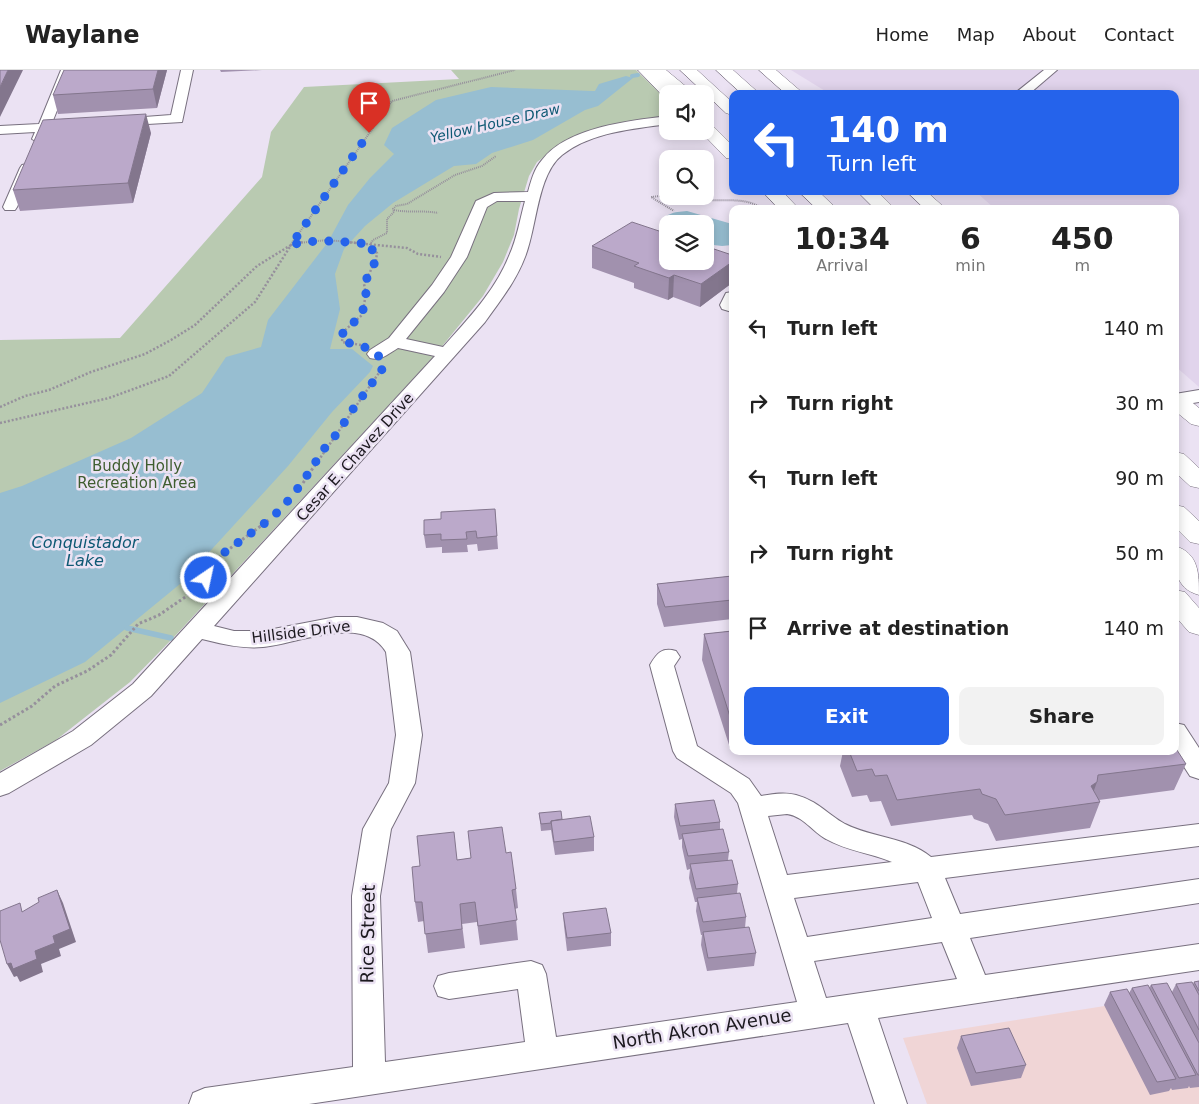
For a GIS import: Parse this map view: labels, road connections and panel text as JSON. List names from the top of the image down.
{
  "streets": {
    "street": [
      "Cesar E. Chavez Drive",
      "Hillside Drive",
      "Rice Street",
      "North Akron Avenue"
    ]
  },
  "crossings": [
    ["Cesar E. Chavez Drive", "Hillside Drive"],
    ["Hillside Drive", "Rice Street"],
    ["Rice Street", "North Akron Avenue"]
  ],
  "water": ["Yellow House Draw", "Conquistador Lake"],
  "parks": ["Buddy Holly Recreation Area"],
  "page": {
    "header": "Waylane",
    "nav": [
      "Home",
      "Map",
      "About",
      "Contact"
    ],
    "turn": ["140 m", "Turn left"],
    "eta": [
      "10:34",
      "Arrival",
      "6",
      "min",
      "450",
      "m"
    ],
    "list": [
      {
        "name": "Turn left",
        "value": "140 m"
      },
      {
        "name": "Turn right",
        "value": "30 m"
      },
      {
        "name": "Turn left",
        "value": "90 m"
      },
      {
        "name": "Turn right",
        "value": "50 m"
      },
      {
        "name": "Arrive at destination",
        "value": "140 m"
      }
    ],
    "buttons": ["Exit", "Share"]
  }
}
